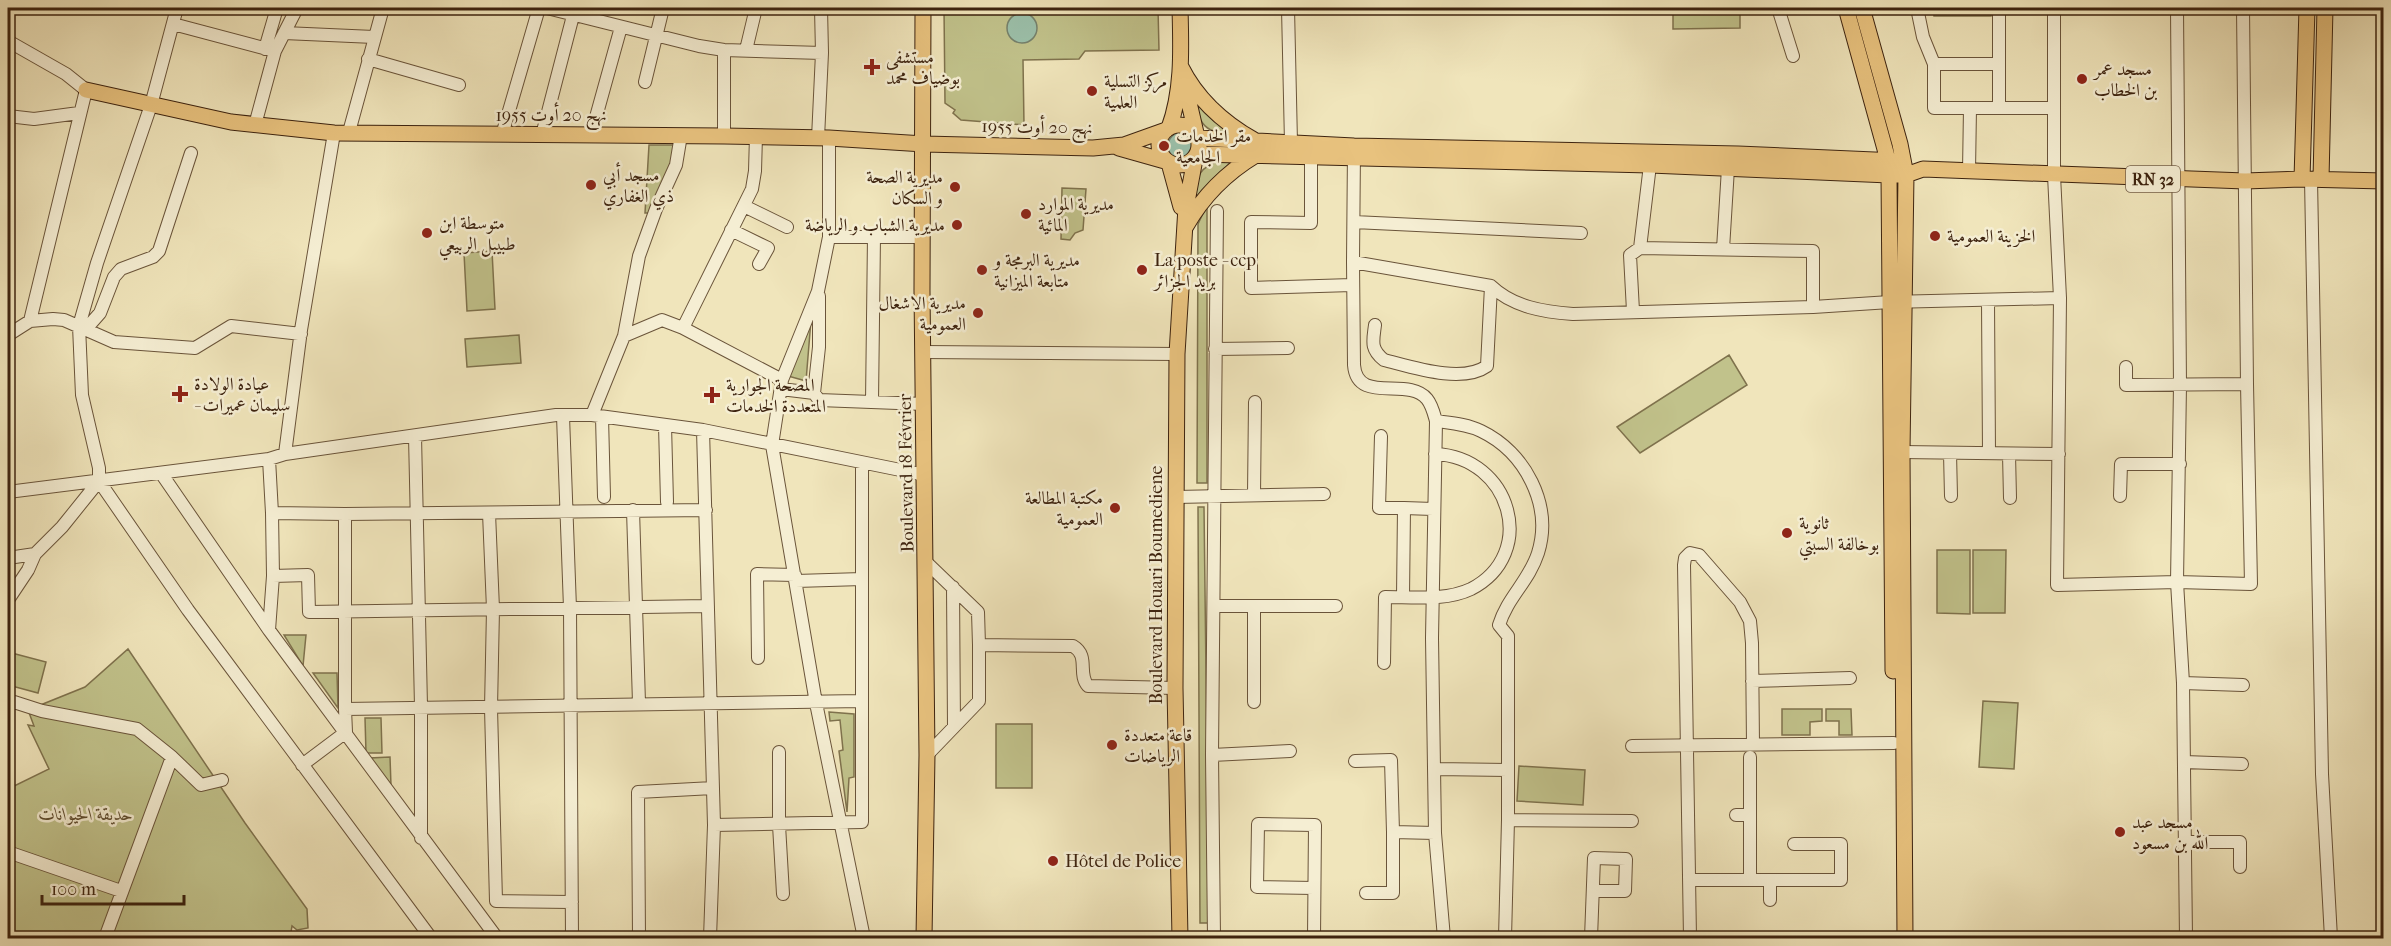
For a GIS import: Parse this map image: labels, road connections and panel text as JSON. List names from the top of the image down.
{
  "streets": {
    "main road": [
      "نهج 20 أوت 1955",
      "RN 32",
      "Boulevard 18 Février",
      "Boulevard Houari Boumediene"
    ]
  },
  "crossings": [
    ["نهج 20 أوت 1955", "Boulevard 18 Février"],
    ["نهج 20 أوت 1955", "Boulevard Houari Boumediene"]
  ],
  "parks": ["حديقة الحيوانات"],
  "places": {
    "health": ["مستشفى بوضياف محمد", "عيادة الولادة - سليمان عميرات", "المصحة الجوارية المتعددة الخدمات"],
    "other": [
      "مسجد عمر بن الخطاب",
      "مركز التسلية العلمية",
      "مقر الخدمات الجامعية",
      "مسجد أبي ذي الغفاري",
      "مديرية الصحة و السكان",
      "مديرية الموارد المائية",
      "مديرية الشباب و الرياضة",
      "متوسطة ابن طبيبل الربيعي",
      "الخزينة العمومية",
      "مديرية البرمجة و متابعة الميزانية",
      "La poste - ccp بريد الجزائر",
      "مديرية الاشغال العمومية",
      "مكتبة المطالعة العمومية",
      "ثانوية بوخالفة السبتي",
      "قاعة متعددة الرياضات",
      "مسجد عبد الله بن مسعود",
      "Hôtel de Police"
    ]
  },
  "scale_bar": "100 m"
}
